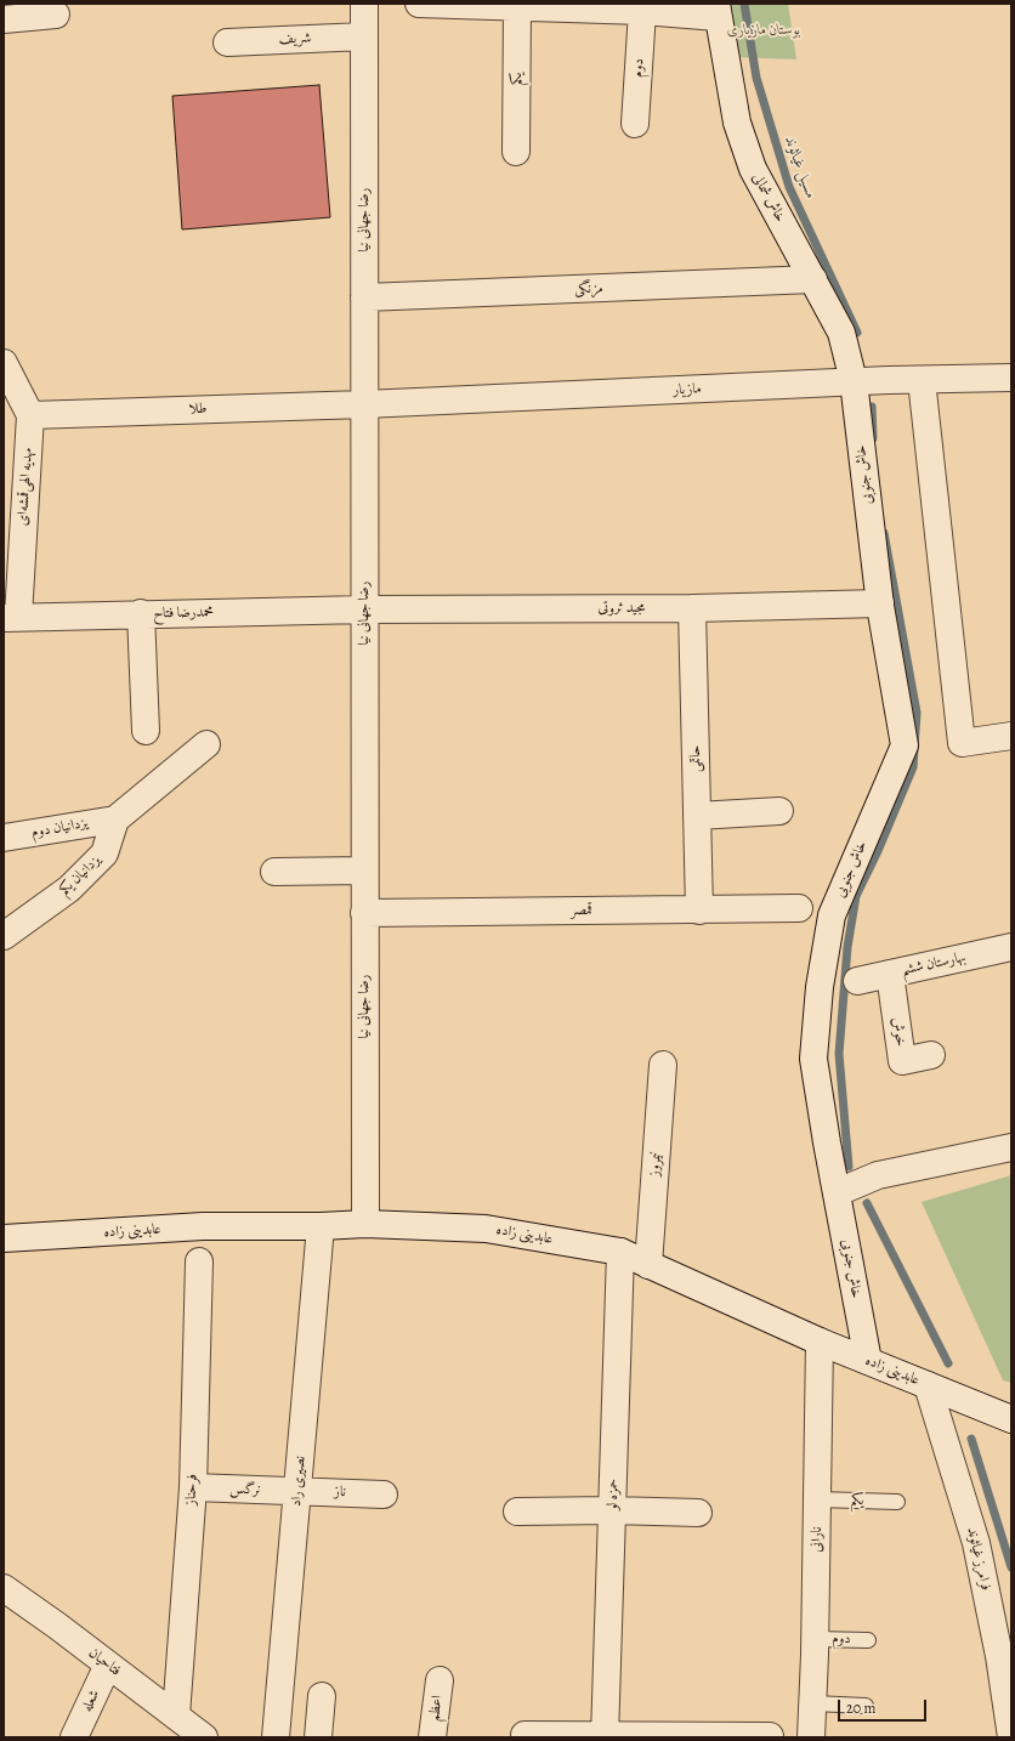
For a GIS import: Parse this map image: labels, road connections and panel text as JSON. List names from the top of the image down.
{
  "streets": {
    "street": [
      "شریف",
      "دوم",
      "یکم",
      "خاش شمالی",
      "رضا جهانی نیا",
      "مزنگی",
      "مازیار",
      "طلا",
      "خاش جنوبی",
      "مهدیه الهی‌قمشه‌ای",
      "مجید ثروتی",
      "محمدرضا فتاح",
      "حاتمی",
      "یزدانیان دوم",
      "یزدانیان یکم",
      "قمصر",
      "بهارستان ششم",
      "خوش",
      "نیمروز",
      "عابدینی زاده",
      "نصیری راد",
      "فرحناز",
      "نرگس",
      "ناز",
      "حمزه لو",
      "نارانی",
      "فرامرز غیاثوند",
      "فتاحیان",
      "شعله",
      "اعظم"
    ]
  },
  "crossings": [
    ["شریف", "رضا جهانی نیا"],
    ["دوم", "نارانی"],
    ["یکم", "نارانی"],
    ["خاش شمالی", "مزنگی"],
    ["خاش شمالی", "مازیار"],
    ["خاش شمالی", "خاش جنوبی"],
    ["رضا جهانی نیا", "مزنگی"],
    ["رضا جهانی نیا", "مازیار"],
    ["رضا جهانی نیا", "طلا"],
    ["رضا جهانی نیا", "مجید ثروتی"],
    ["رضا جهانی نیا", "محمدرضا فتاح"],
    ["رضا جهانی نیا", "قمصر"],
    ["رضا جهانی نیا", "عابدینی زاده"],
    ["مازیار", "طلا"],
    ["مازیار", "خاش جنوبی"],
    ["طلا", "مهدیه الهی‌قمشه‌ای"],
    ["خاش جنوبی", "مجید ثروتی"],
    ["خاش جنوبی", "عابدینی زاده"],
    ["مهدیه الهی‌قمشه‌ای", "محمدرضا فتاح"],
    ["مجید ثروتی", "محمدرضا فتاح"],
    ["مجید ثروتی", "حاتمی"],
    ["حاتمی", "قمصر"],
    ["یزدانیان دوم", "یزدانیان یکم"],
    ["بهارستان ششم", "خوش"],
    ["نیمروز", "عابدینی زاده"],
    ["عابدینی زاده", "نصیری راد"],
    ["عابدینی زاده", "حمزه لو"],
    ["عابدینی زاده", "نارانی"],
    ["عابدینی زاده", "فرامرز غیاثوند"],
    ["نصیری راد", "نرگس"],
    ["نصیری راد", "ناز"],
    ["فرحناز", "نرگس"],
    ["فرحناز", "فتاحیان"],
    ["نرگس", "ناز"],
    ["فتاحیان", "شعله"]
  ],
  "water": ["مسیل غیاثوند"],
  "parks": ["بوستان مازیاری"],
  "scale_bar": "20 m"
}
